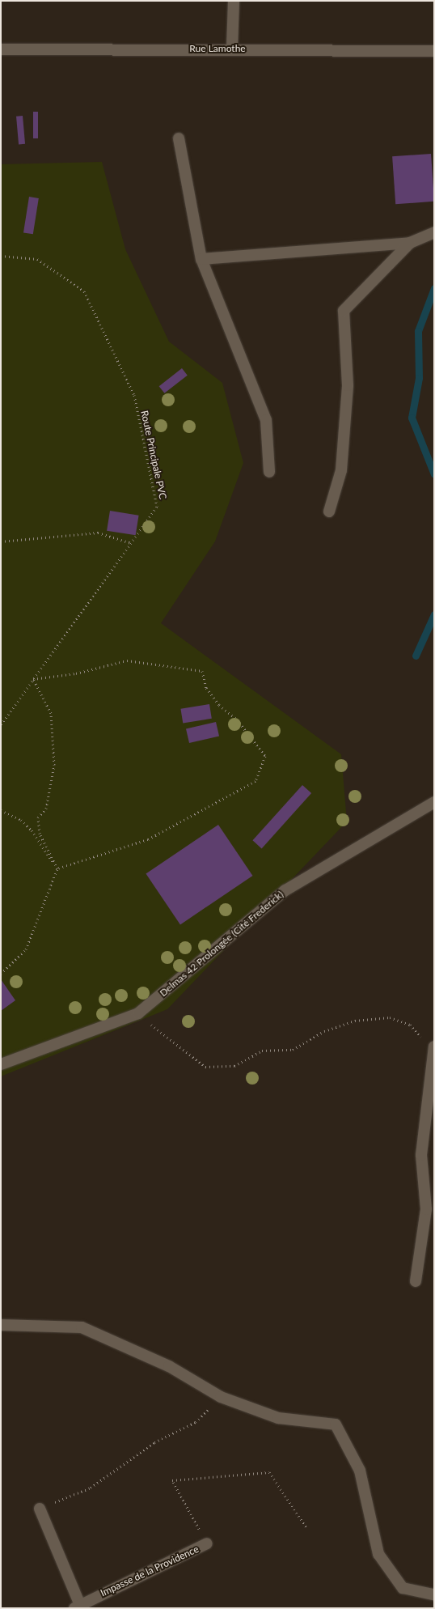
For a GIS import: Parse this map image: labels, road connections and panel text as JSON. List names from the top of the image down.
{
  "streets": {
    "street": ["Rue Lamothe", "Delmas 42 Prolongée (Cité Frederick)", "Impasse de la Providence"],
    "path": ["Route Principale PVC"]
  }
}
